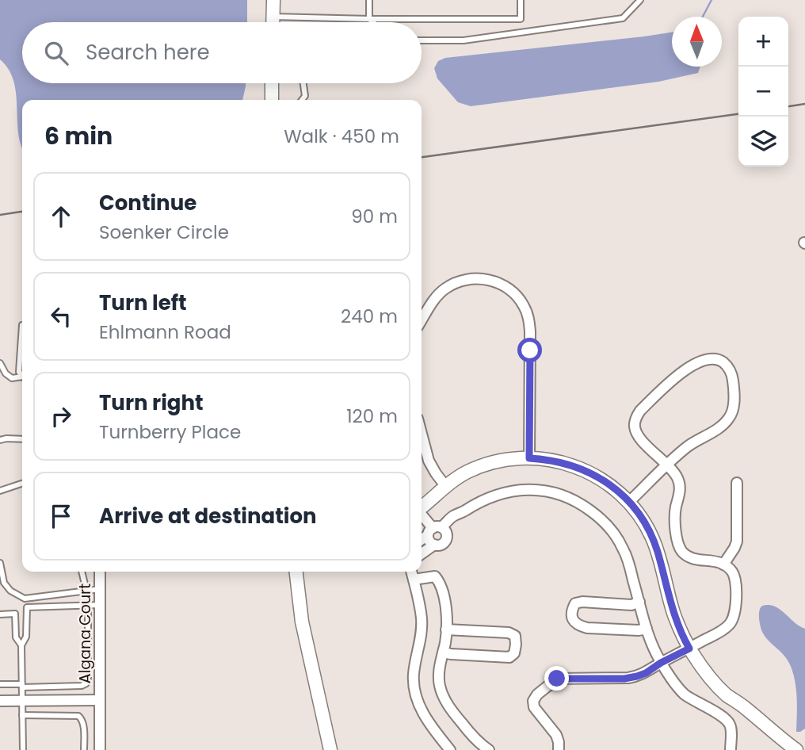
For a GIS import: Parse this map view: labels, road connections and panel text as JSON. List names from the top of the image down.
{
  "streets": {
    "street": ["Algana Court"]
  },
  "north": "top",
  "page": {
    "map_buttons": ["+", "−"],
    "search": "Search here",
    "heading": ["6 min", "Walk · 450 m"],
    "list": [
      ["Continue", "Soenker Circle", "90 m"],
      ["Turn left", "Ehlmann Road", "240 m"],
      ["Turn right", "Turnberry Place", "120 m"],
      "Arrive at destination"
    ]
  }
}
